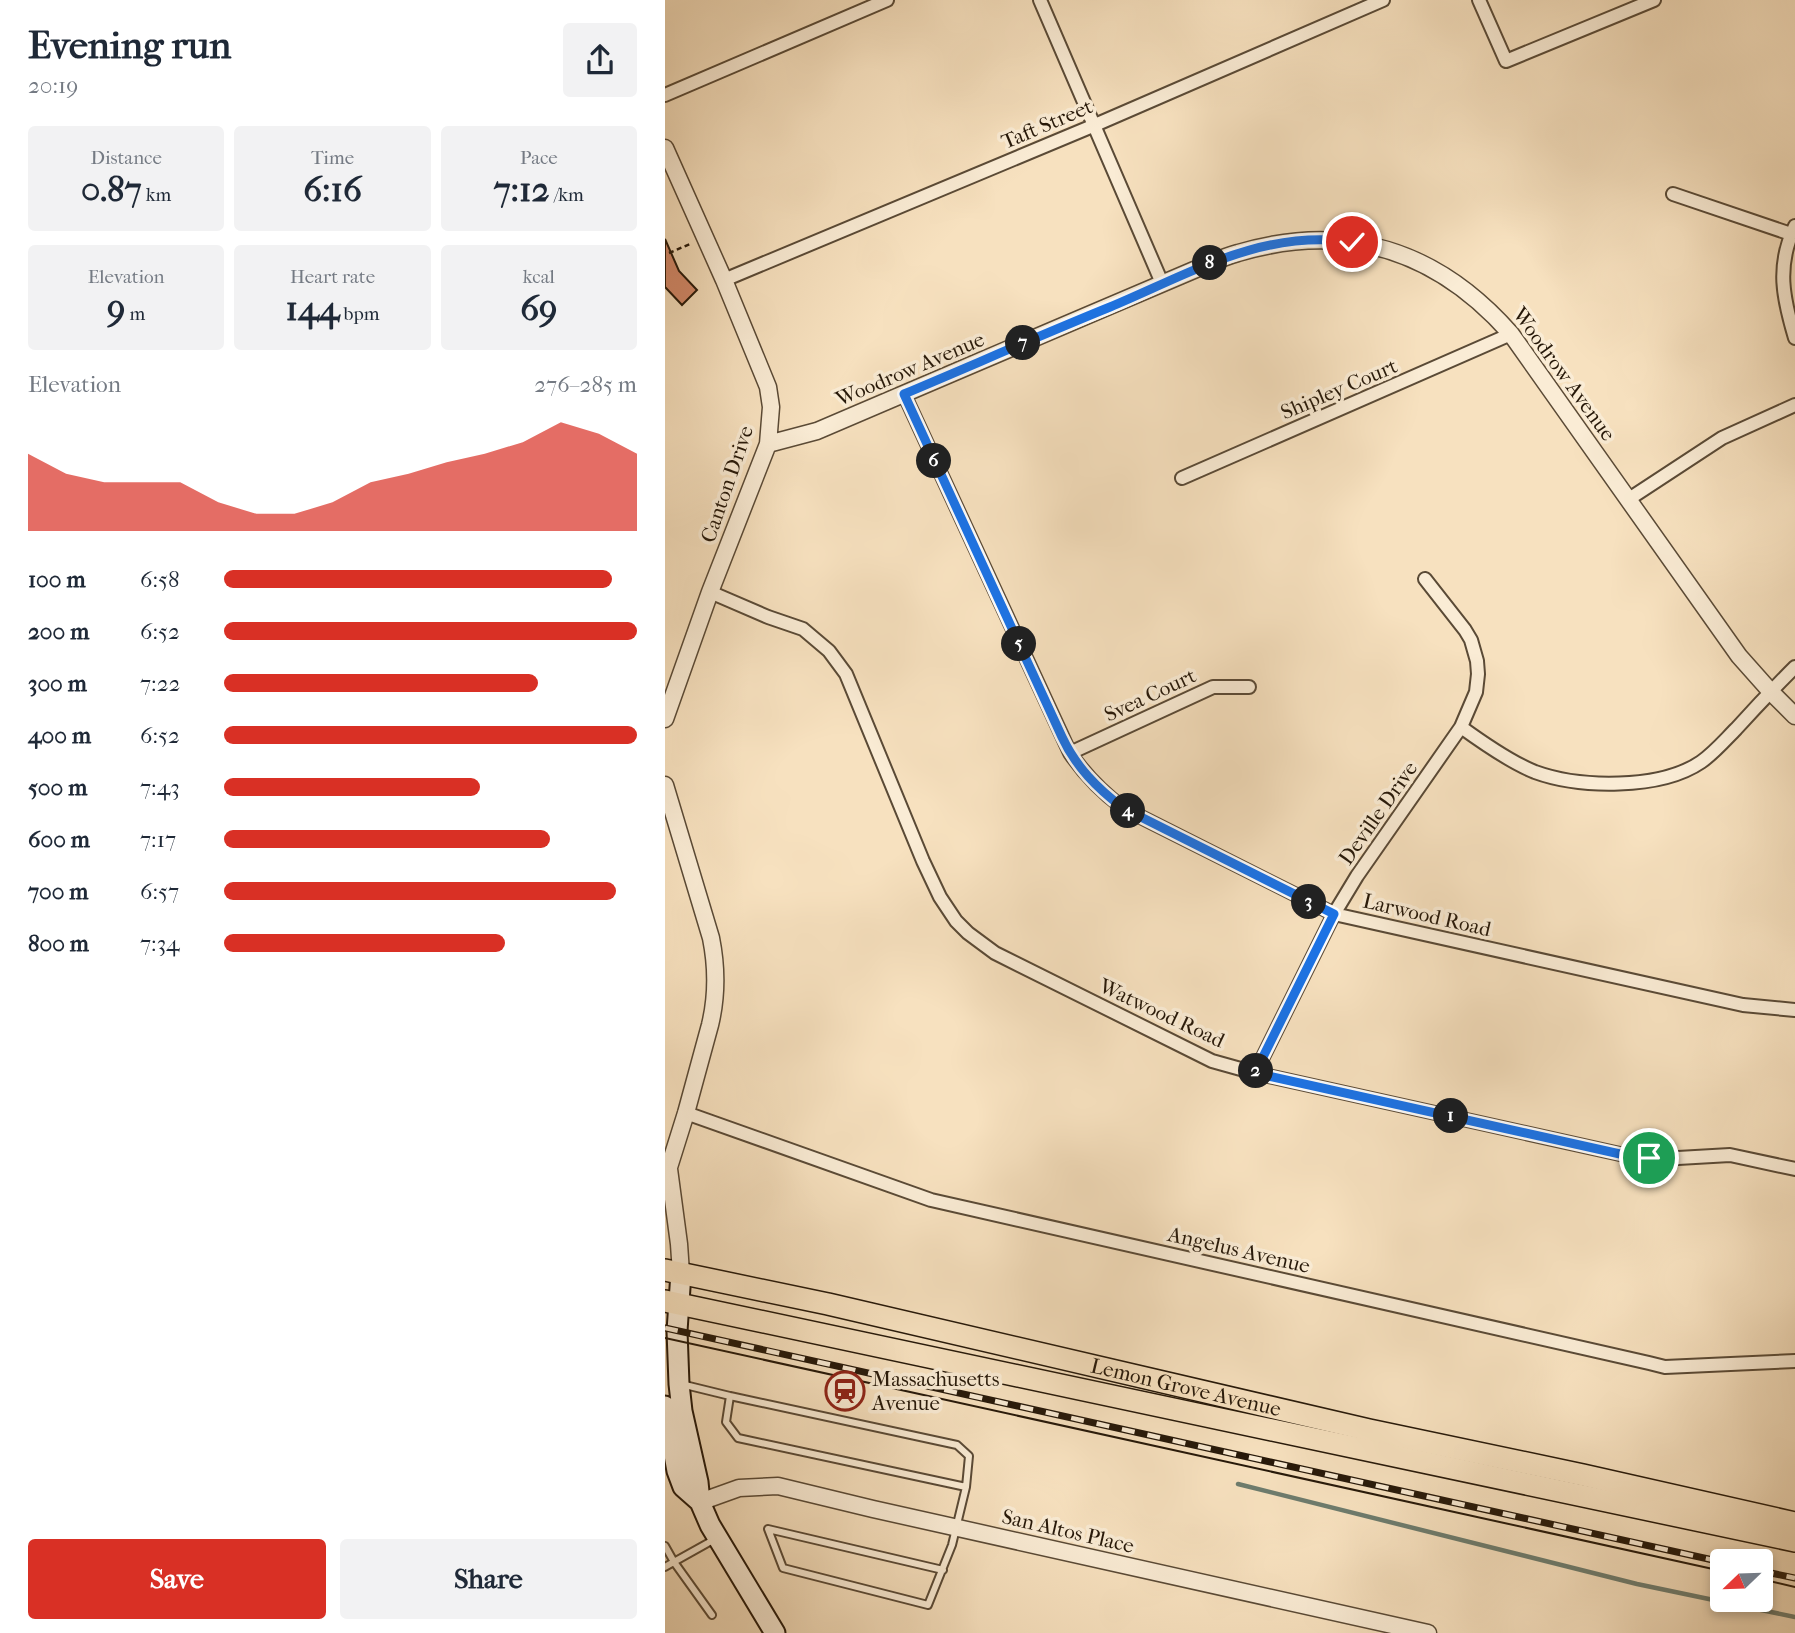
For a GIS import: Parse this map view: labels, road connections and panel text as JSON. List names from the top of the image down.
{
  "streets": {
    "main road": ["Lemon Grove Avenue"],
    "street": [
      "Taft Street",
      "Woodrow Avenue",
      "Shipley Court",
      "Canton Drive",
      "Svea Court",
      "Deville Drive",
      "Larwood Road",
      "Watwood Road",
      "Angelus Avenue",
      "San Altos Place"
    ]
  },
  "crossings": [
    ["Taft Street", "Canton Drive"],
    ["Woodrow Avenue", "Shipley Court"],
    ["Woodrow Avenue", "Canton Drive"],
    ["Woodrow Avenue", "Larwood Road"],
    ["Canton Drive", "Watwood Road"],
    ["Svea Court", "Larwood Road"],
    ["Deville Drive", "Larwood Road"],
    ["Deville Drive", "Watwood Road"]
  ],
  "places": {
    "station": ["Massachusetts Avenue"]
  },
  "north": "bottom left",
  "page": {
    "heading": ["Evening run", "20:19"],
    "stats": [
      ["Distance", "0.87 km"],
      ["Time", "6:16"],
      ["Pace", "7:12 /km"],
      ["Elevation", "9 m"],
      ["Heart rate", "144 bpm"],
      ["kcal", "69"]
    ],
    "pins": [
      "8",
      "7",
      "6",
      "5",
      "4",
      "3",
      "2",
      "1"
    ],
    "chart": ["Elevation", "276–285 m"],
    "list": [
      {
        "name": "100 m",
        "note": "6:58"
      },
      {
        "name": "200 m",
        "note": "6:52"
      },
      {
        "name": "300 m",
        "note": "7:22"
      },
      {
        "name": "400 m",
        "note": "6:52"
      },
      {
        "name": "500 m",
        "note": "7:43"
      },
      {
        "name": "600 m",
        "note": "7:17"
      },
      {
        "name": "700 m",
        "note": "6:57"
      },
      {
        "name": "800 m",
        "note": "7:34"
      }
    ],
    "buttons": ["Save", "Share"]
  }
}
